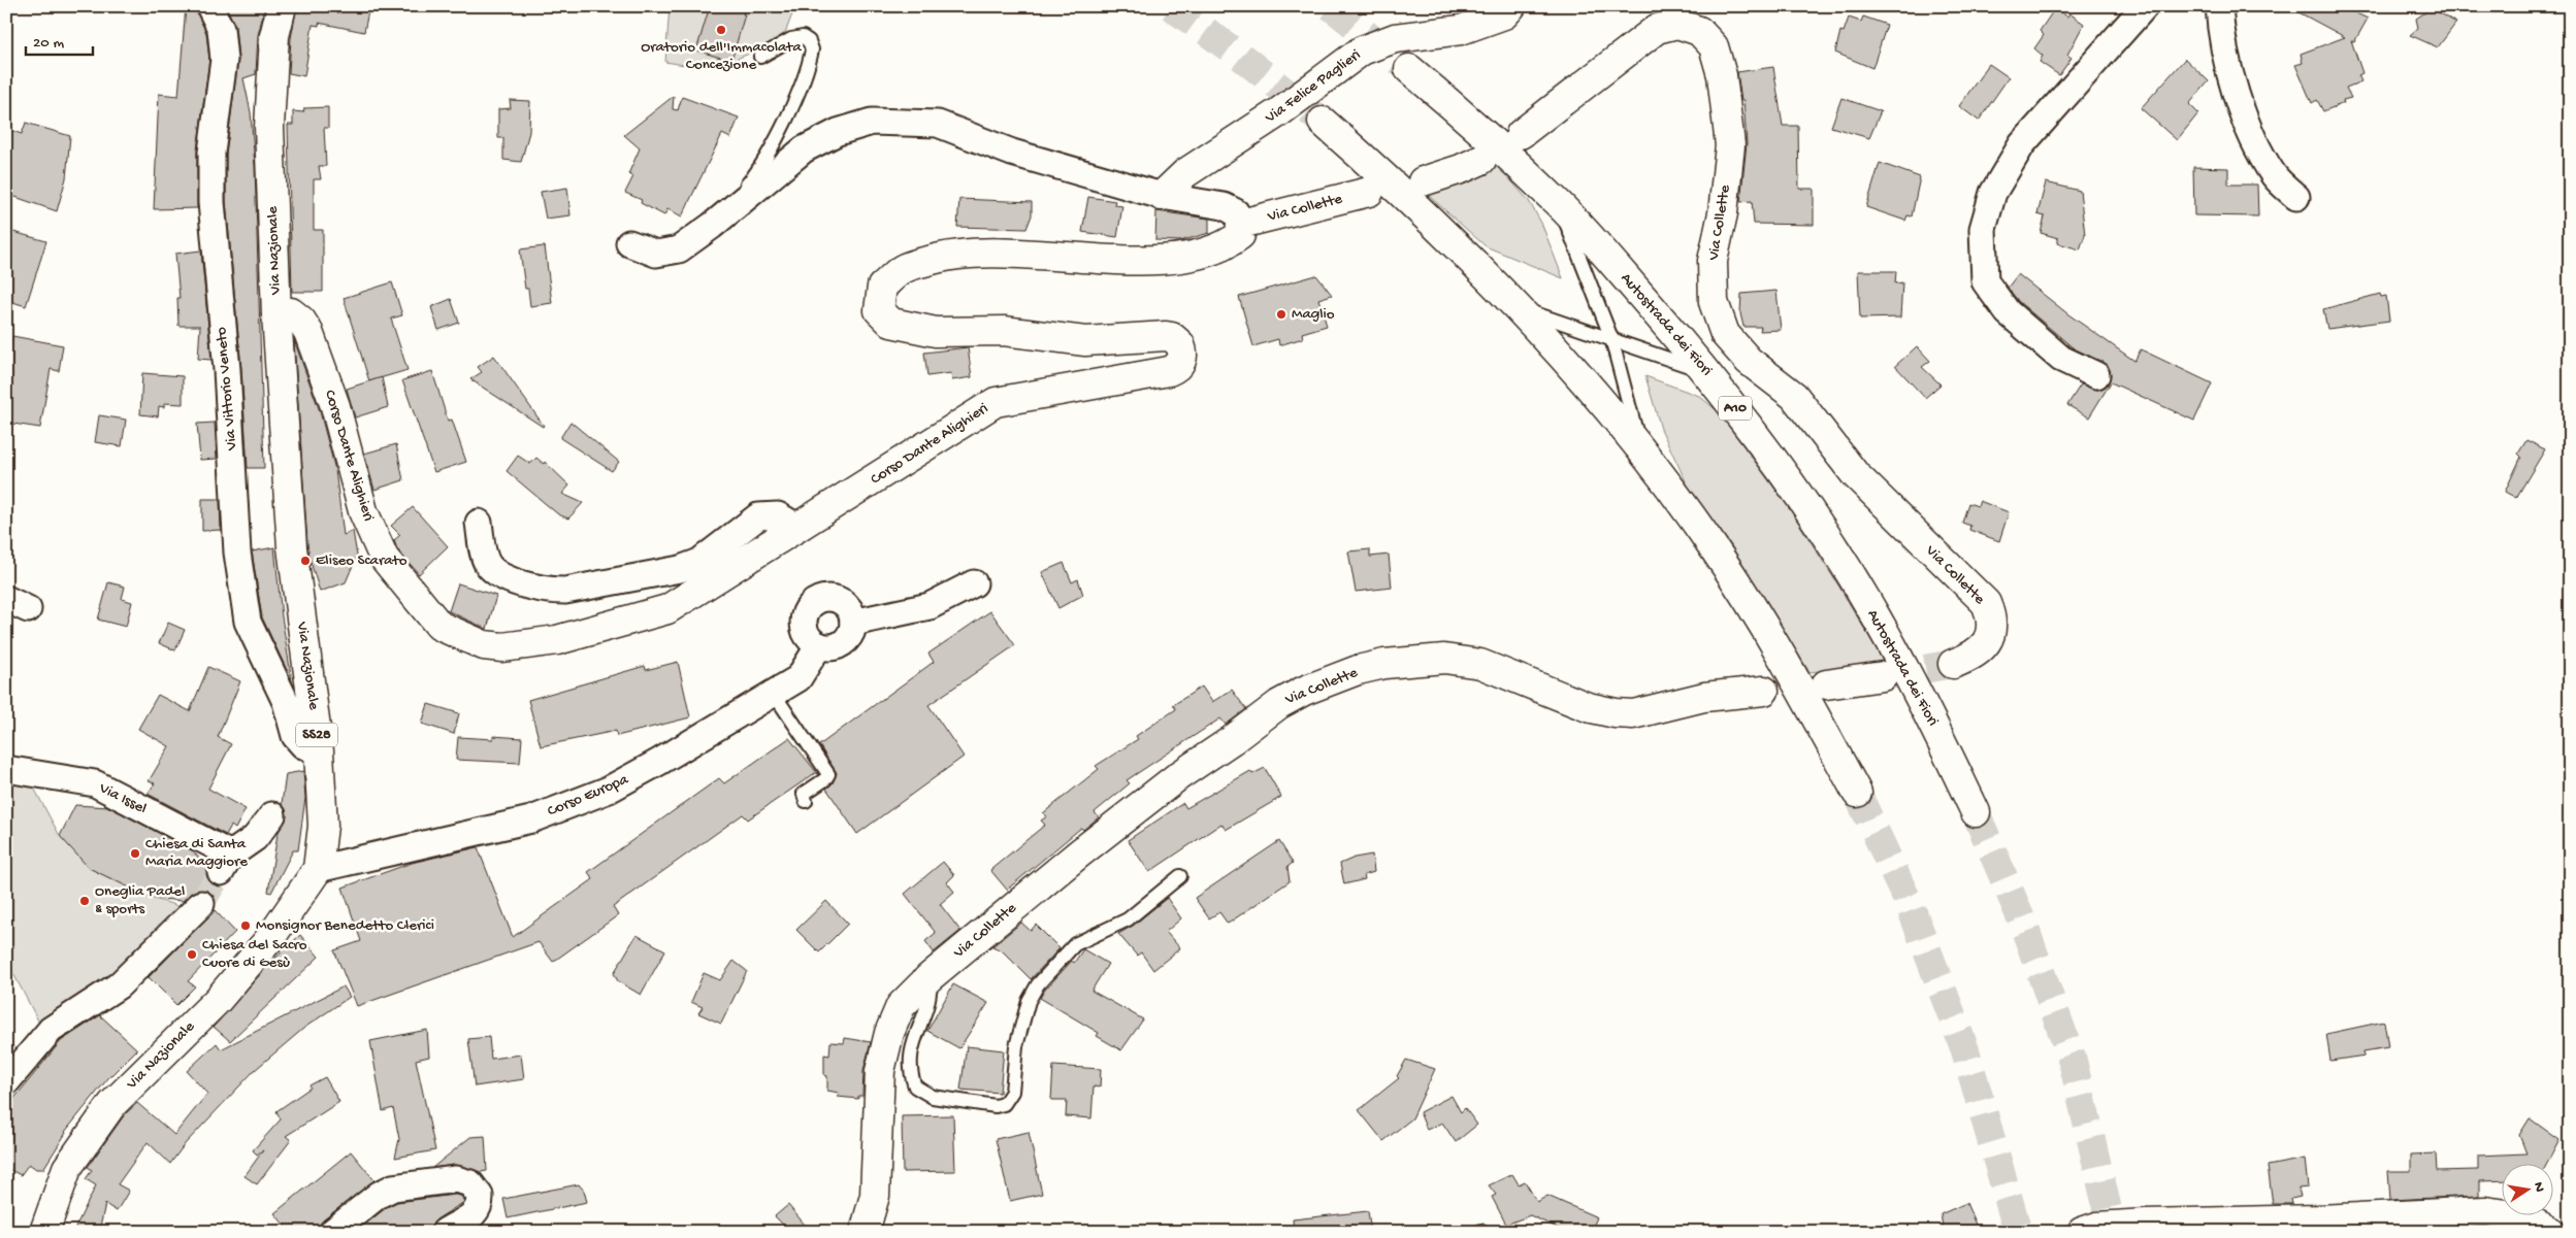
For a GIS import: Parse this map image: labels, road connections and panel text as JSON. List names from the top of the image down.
{
  "streets": {
    "main road": [
      "Via Felice Paglieri",
      "Via Collette",
      "Via Nazionale",
      "Autostrada dei Fiori",
      "A10",
      "Corso Dante Alighieri",
      "SS28"
    ],
    "street": ["Via Vittorio Veneto", "Corso Europa", "Via Issel"]
  },
  "crossings": [
    ["Via Collette", "Corso Dante Alighieri"],
    ["Via Nazionale", "Via Vittorio Veneto"],
    ["Via Nazionale", "Corso Dante Alighieri"],
    ["Via Nazionale", "Corso Europa"]
  ],
  "places": [
    "Oratorio dell'Immacolata Concezione",
    "Maglio",
    "Eliseo Scarato",
    "Chiesa di Santa Maria Maggiore",
    "Oneglia Padel & sports",
    "Monsignor Benedetto Clerici",
    "Chiesa del Sacro Cuore di Gesù"
  ],
  "scale_bar": "20 m",
  "north": "right"
}
